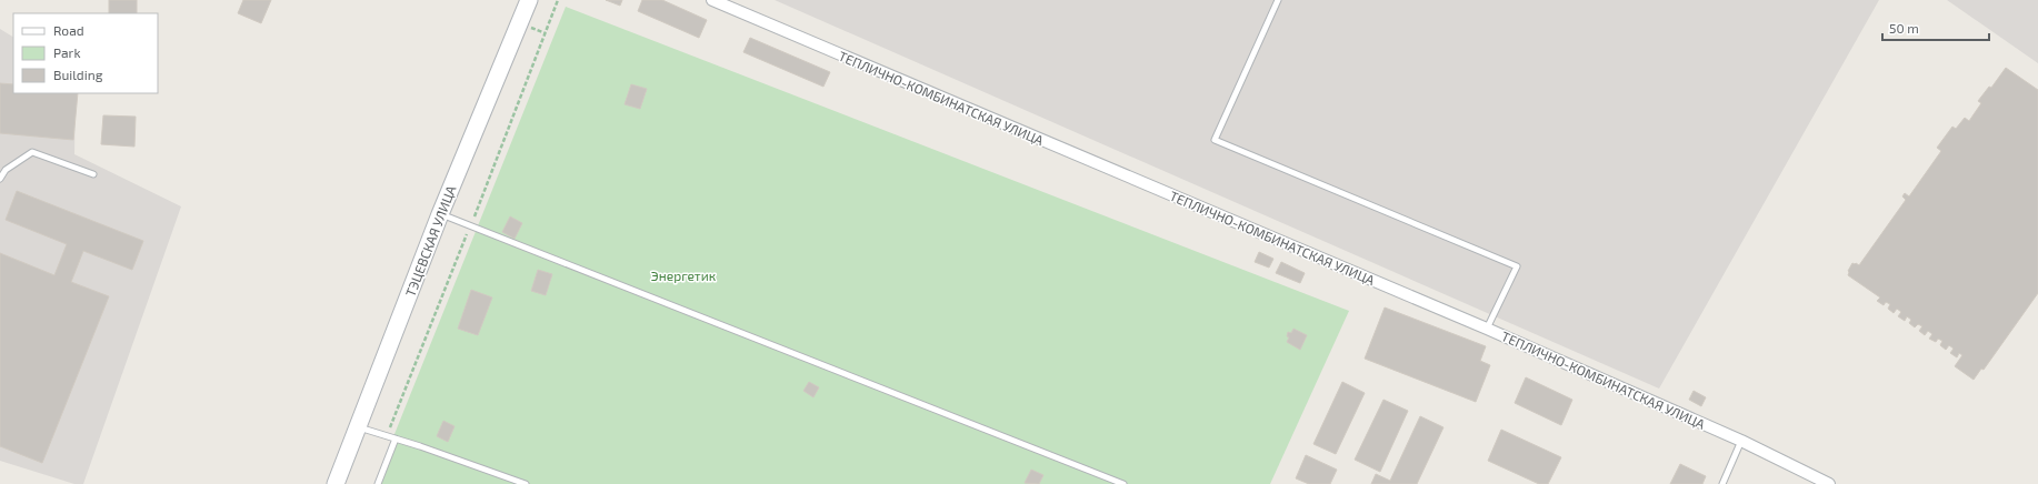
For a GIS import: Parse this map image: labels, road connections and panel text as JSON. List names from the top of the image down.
{
  "streets": {
    "main road": ["ТЭЦЕВСКАЯ УЛИЦА"],
    "street": ["ТЕПЛИЧНО-КОМБИНАТСКАЯ УЛИЦА"]
  },
  "parks": ["Энергетик"],
  "legend": ["Road", "Park", "Building"],
  "scale_bar": "50 m"
}
